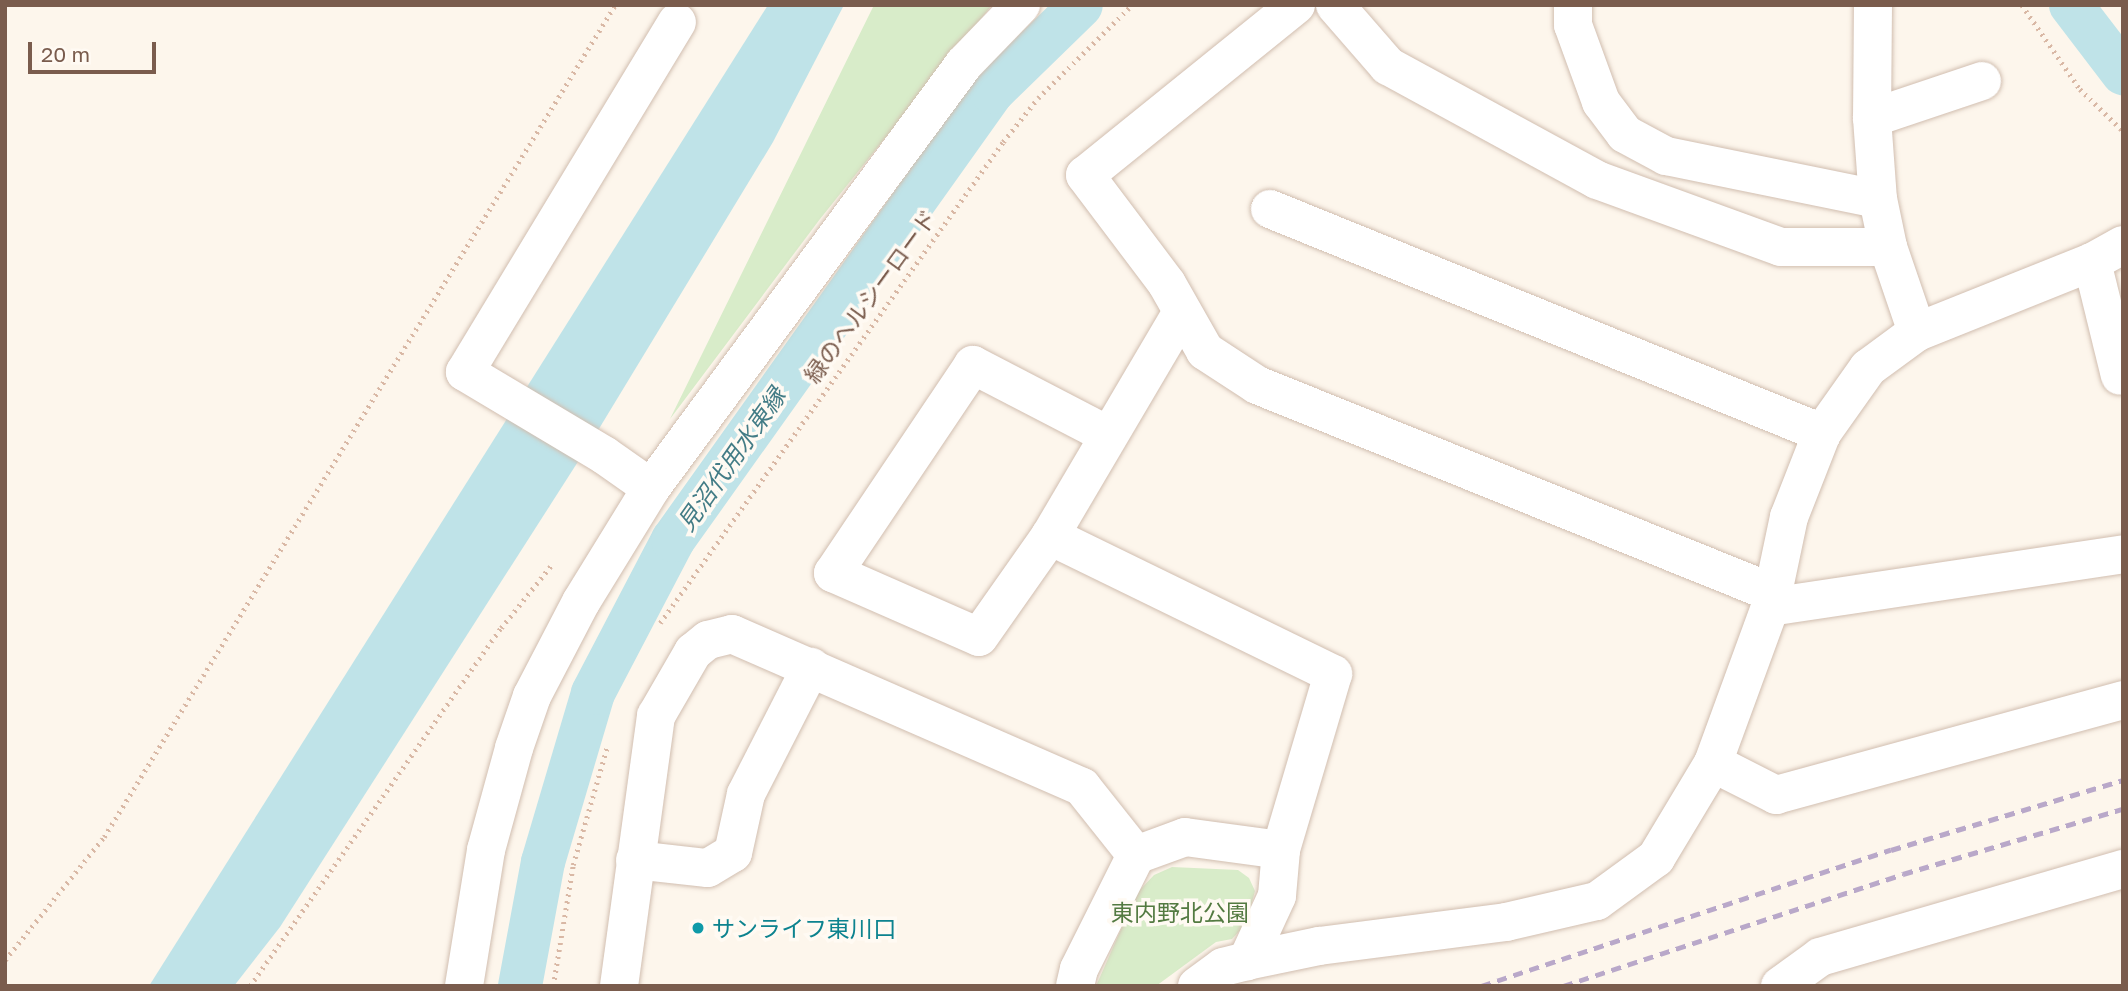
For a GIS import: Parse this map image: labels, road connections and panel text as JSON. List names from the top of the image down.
{
  "streets": {
    "path": ["緑のヘルシーロード"]
  },
  "water": ["見沼代用水東縁"],
  "parks": ["東内野北公園"],
  "places": ["サンライフ東川口"],
  "scale_bar": "20 m"
}
